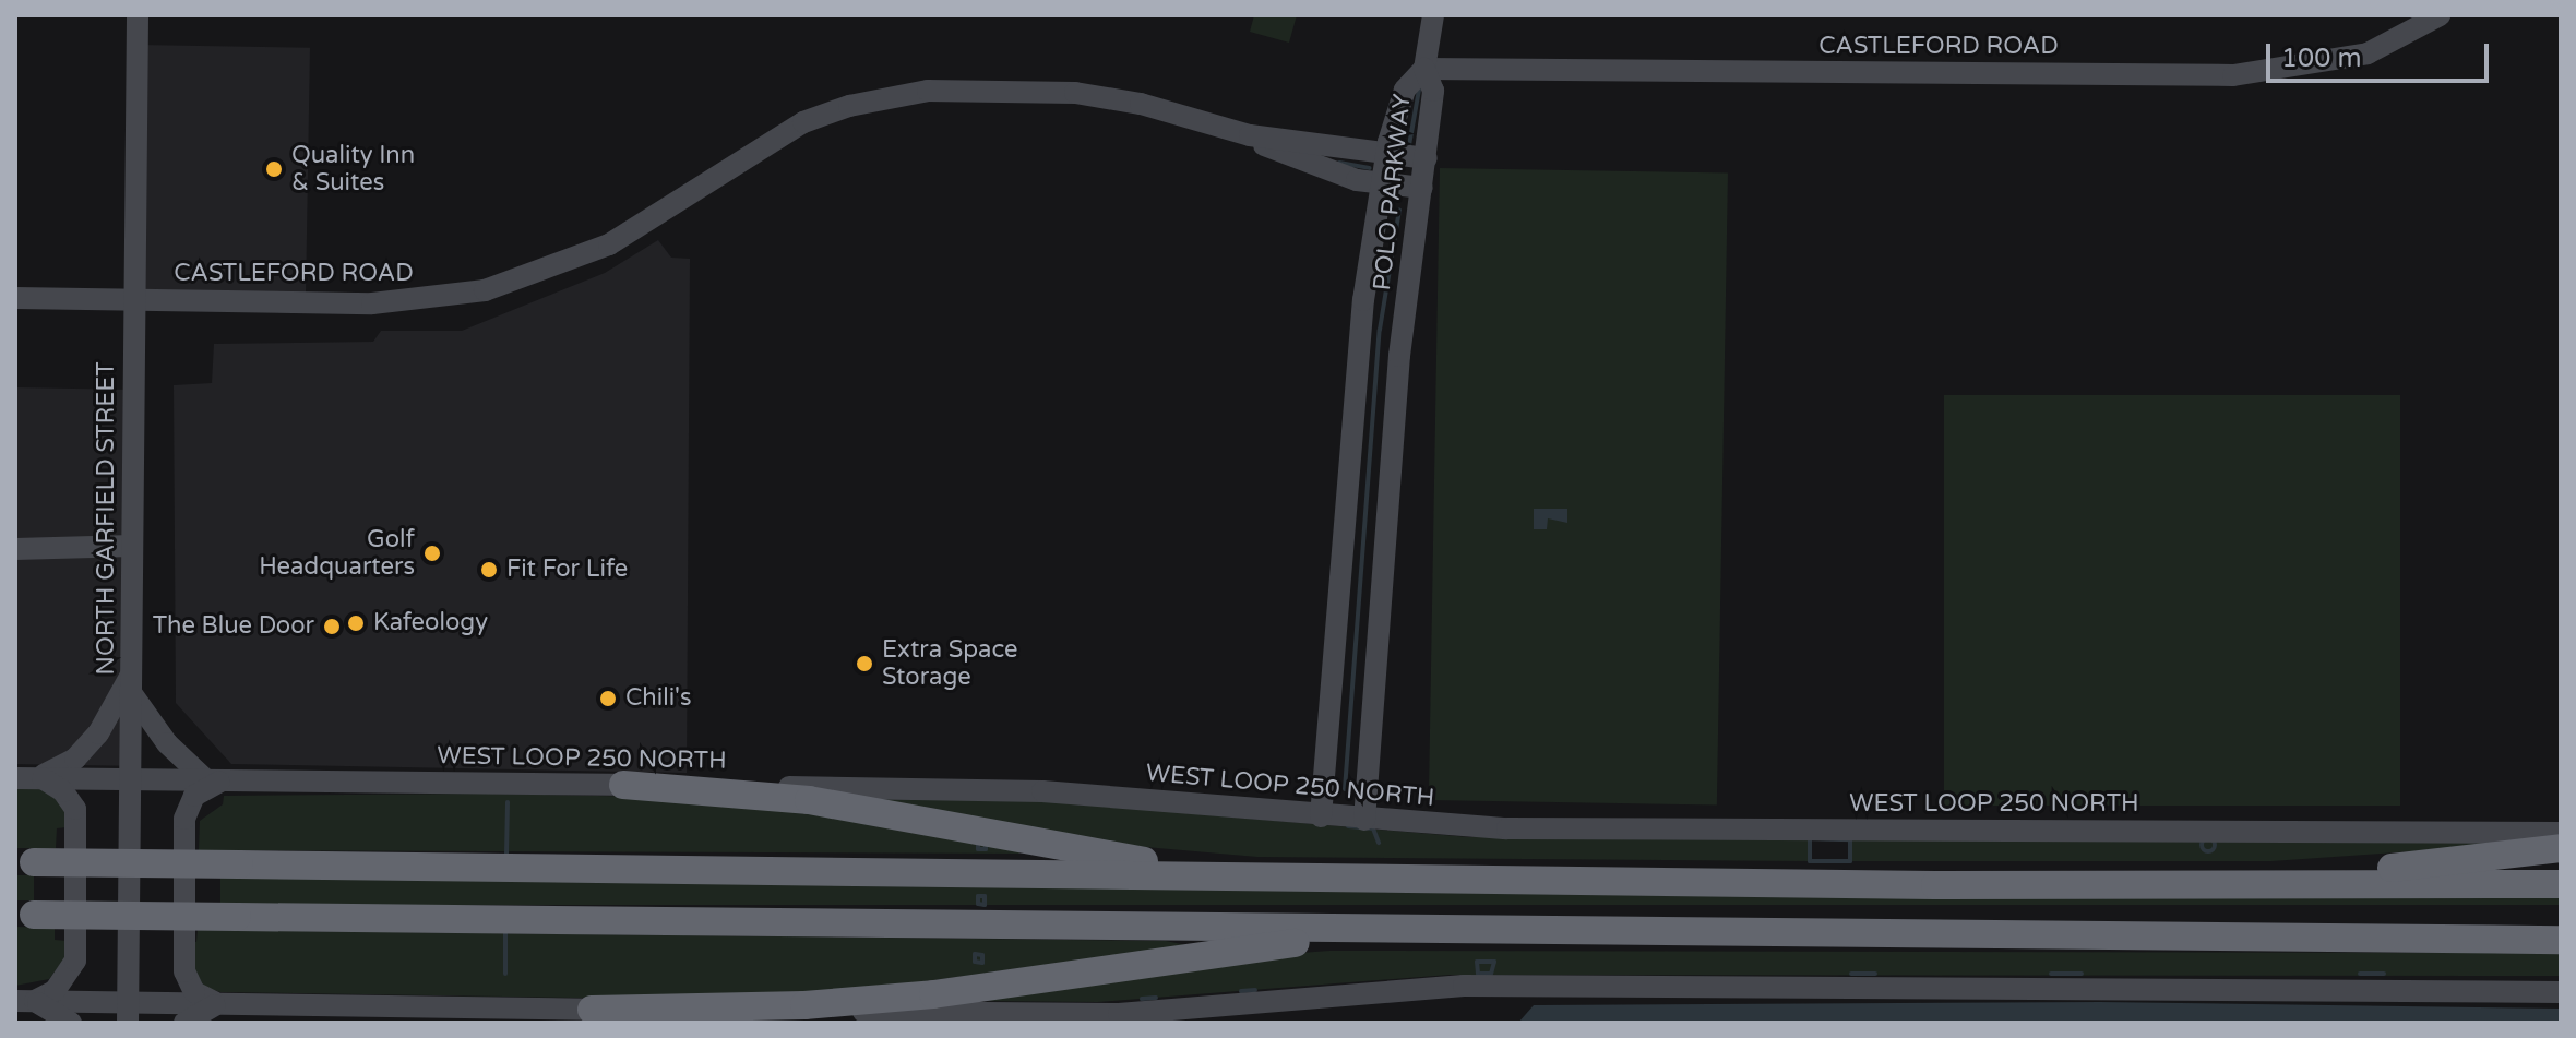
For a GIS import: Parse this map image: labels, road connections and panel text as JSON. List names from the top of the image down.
{
  "streets": {
    "main road": [
      "CASTLEFORD ROAD",
      "POLO PARKWAY",
      "NORTH GARFIELD STREET",
      "WEST LOOP 250 NORTH"
    ]
  },
  "crossings": [
    ["CASTLEFORD ROAD", "POLO PARKWAY"],
    ["CASTLEFORD ROAD", "NORTH GARFIELD STREET"],
    ["POLO PARKWAY", "WEST LOOP 250 NORTH"],
    ["NORTH GARFIELD STREET", "WEST LOOP 250 NORTH"]
  ],
  "places": [
    "Quality Inn & Suites",
    "Golf Headquarters",
    "Fit For Life",
    "Kafeology",
    "The Blue Door",
    "Extra Space Storage",
    "Chili's"
  ],
  "scale_bar": "100 m"
}
